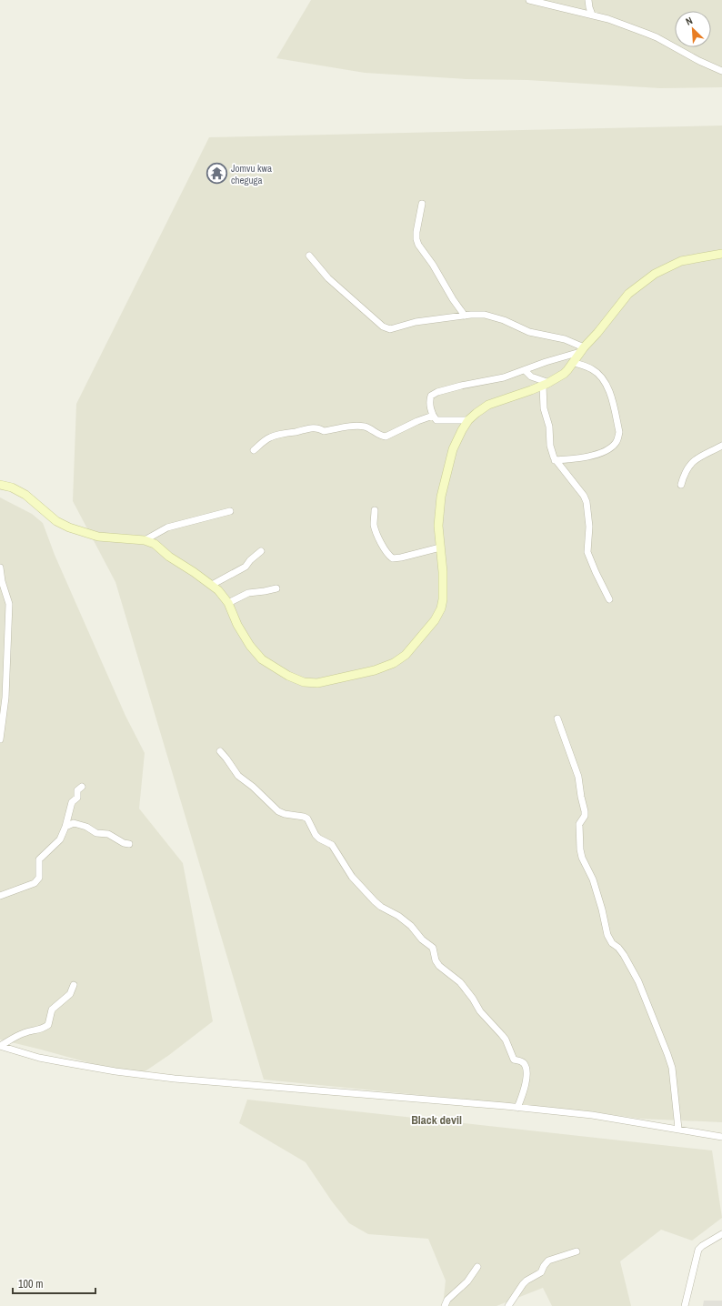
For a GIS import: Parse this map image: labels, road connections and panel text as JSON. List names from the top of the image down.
{
  "districts": ["Black devil"],
  "places": {
    "temple": ["Jomvu kwa cheguga"]
  },
  "scale_bar": "100 m",
  "north": "top left"
}
